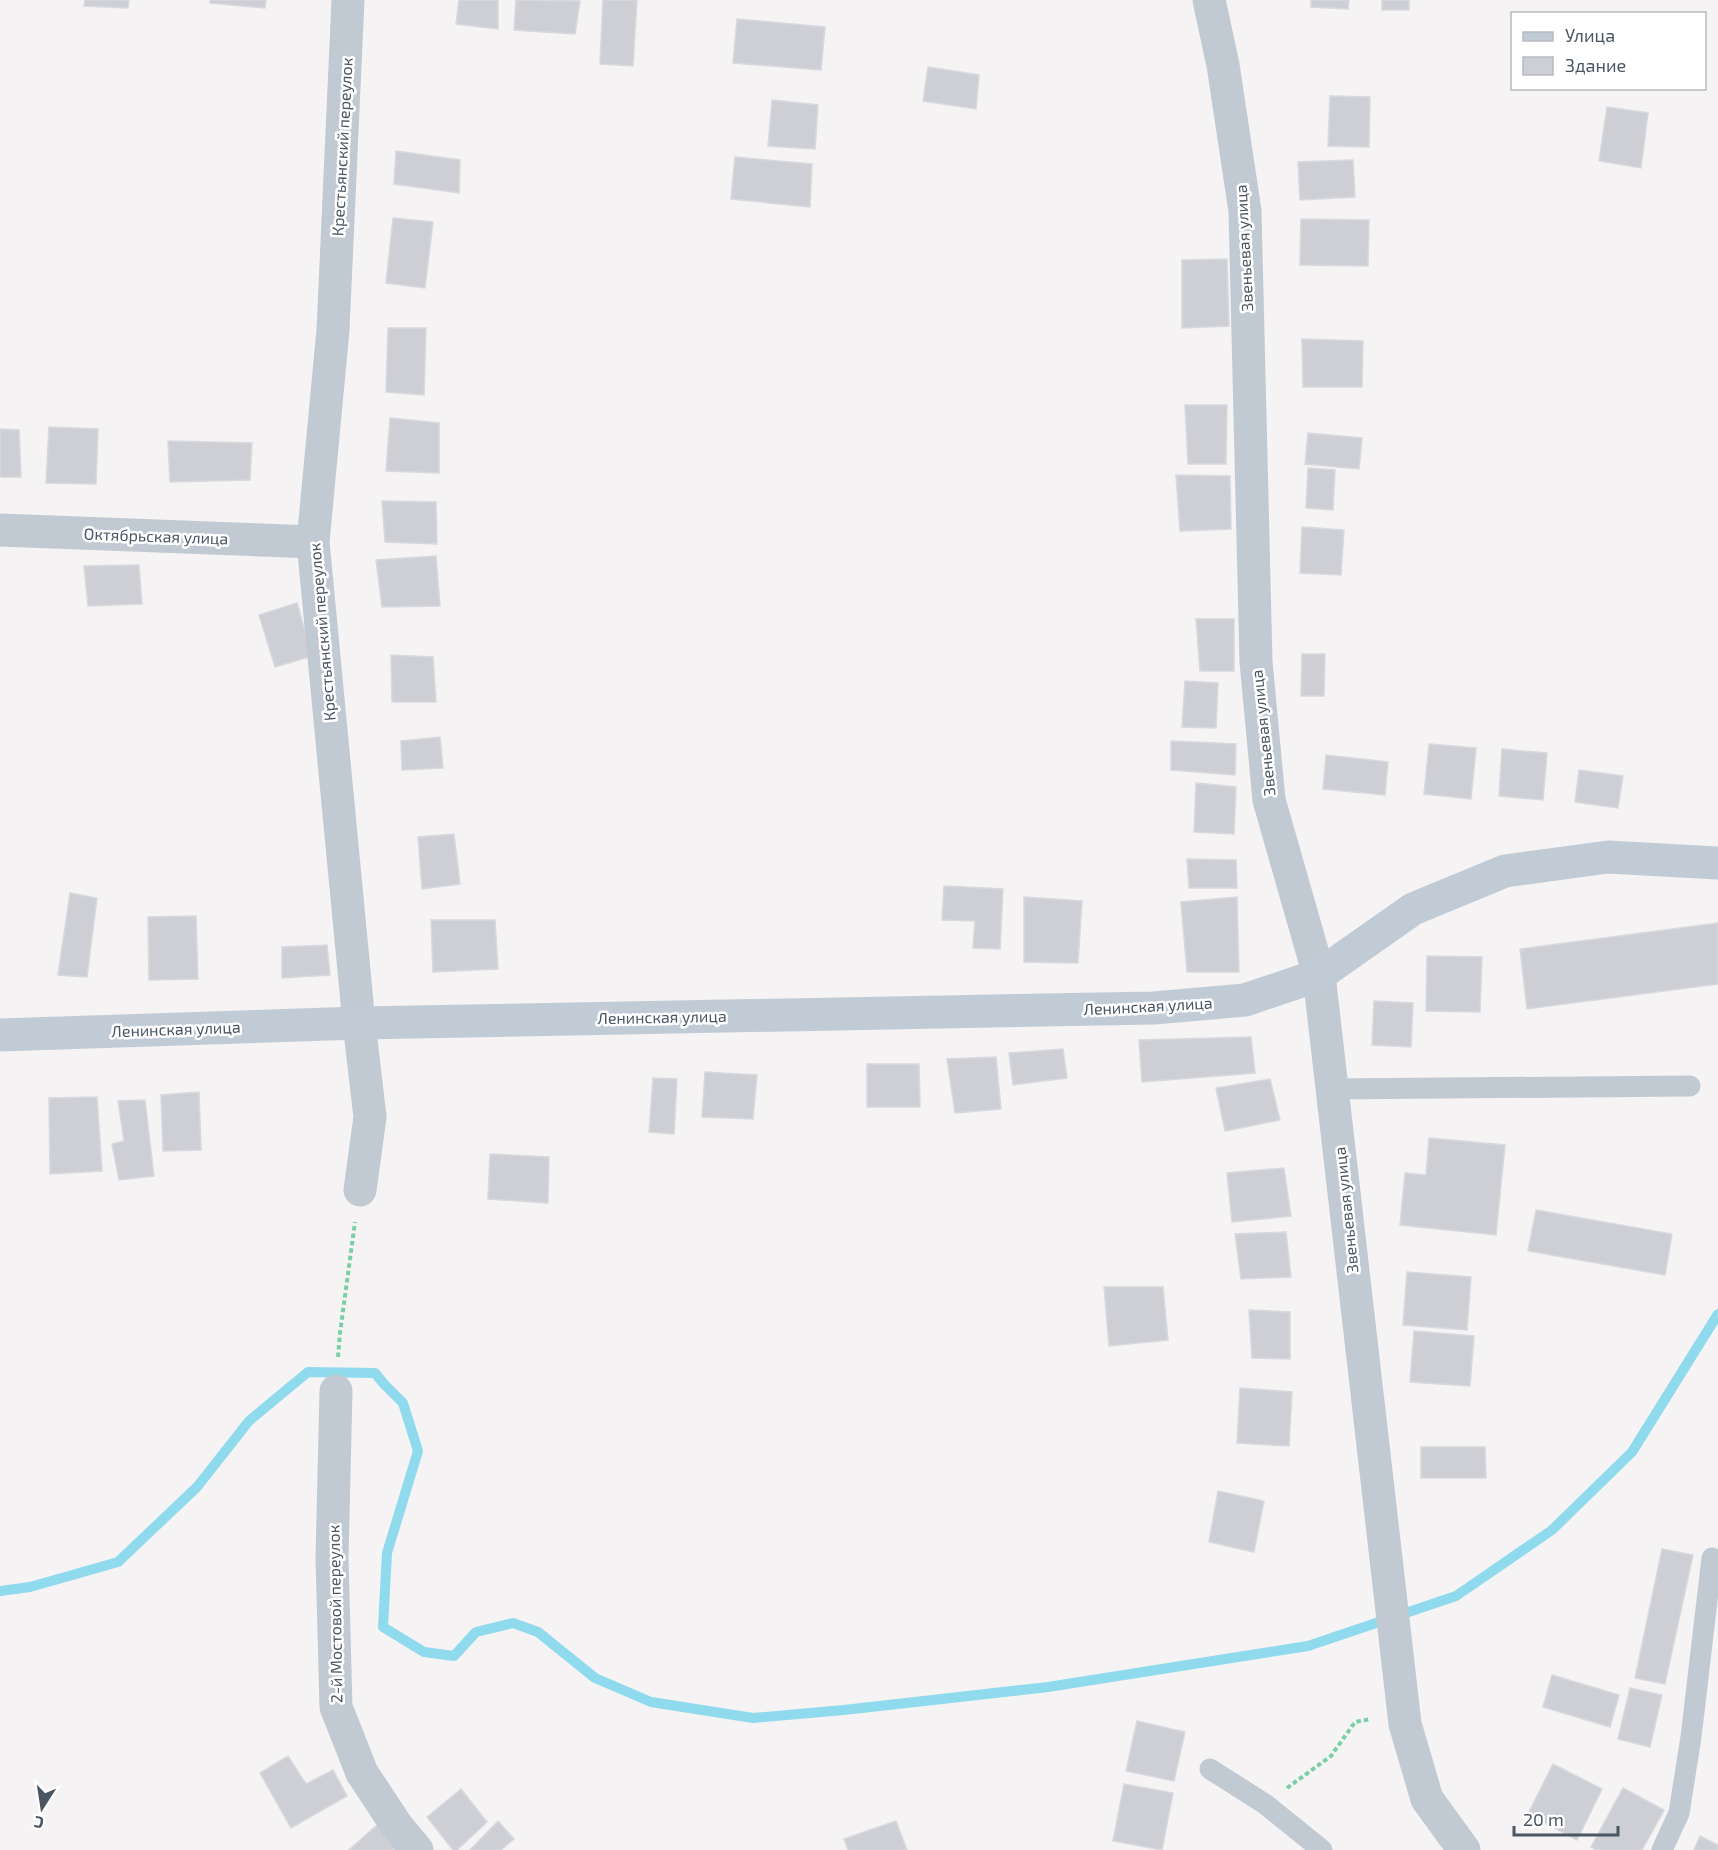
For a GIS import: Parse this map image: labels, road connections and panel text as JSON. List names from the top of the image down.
{
  "streets": {
    "street": [
      "Крестьянский переулок",
      "Звеньевая улица",
      "Октябрьская улица",
      "Ленинская улица",
      "2-й Мостовой переулок"
    ]
  },
  "crossings": [
    ["Крестьянский переулок", "Октябрьская улица"],
    ["Крестьянский переулок", "Ленинская улица"],
    ["Звеньевая улица", "Ленинская улица"]
  ],
  "legend": ["Улица", "Здание"],
  "scale_bar": "20 m",
  "north": "bottom"
}
